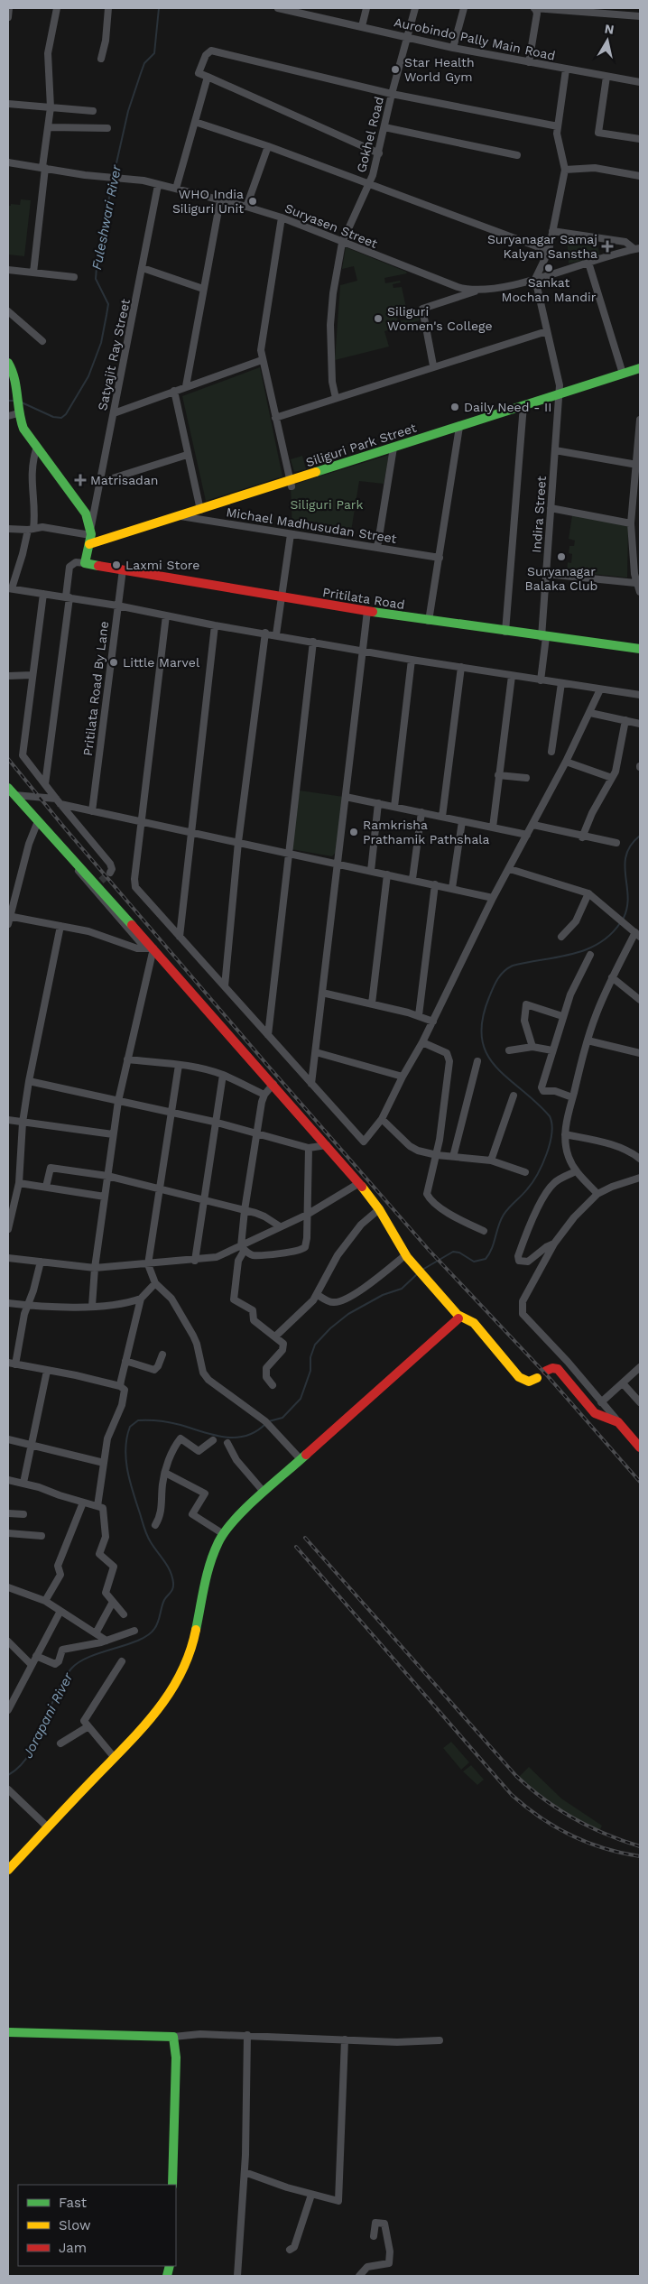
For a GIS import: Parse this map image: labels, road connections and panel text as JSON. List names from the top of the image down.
{
  "streets": {
    "street": [
      "Aurobindo Pally Main Road",
      "Gokhel Road",
      "Suryasen Street",
      "Satyajit Ray Street",
      "Siliguri Park Street",
      "Indira Street",
      "Michael Madhusudan Street",
      "Pritilata Road",
      "Pritilata Road By Lane"
    ]
  },
  "crossings": [
    ["Aurobindo Pally Main Road", "Gokhel Road"],
    ["Gokhel Road", "Suryasen Street"],
    ["Suryasen Street", "Satyajit Ray Street"],
    ["Suryasen Street", "Indira Street"],
    ["Satyajit Ray Street", "Siliguri Park Street"],
    ["Siliguri Park Street", "Indira Street"],
    ["Siliguri Park Street", "Michael Madhusudan Street"],
    ["Indira Street", "Pritilata Road"],
    ["Pritilata Road", "Pritilata Road By Lane"]
  ],
  "water": ["Fuleshwari River", "Jorapani River"],
  "parks": ["Siliguri Park"],
  "places": {
    "other": [
      "Star Health World Gym",
      "WHO India Siliguri Unit",
      "Sankat Mochan Mandir",
      "Siliguri Women's College",
      "Daily Need - II",
      "Suryanagar Balaka Club",
      "Laxmi Store",
      "Little Marvel",
      "Ramkrisha Prathamik Pathshala"
    ],
    "health": ["Suryanagar Samaj Kalyan Sanstha", "Matrisadan"]
  },
  "legend": ["Fast", "Slow", "Jam"],
  "north": "top"
}
